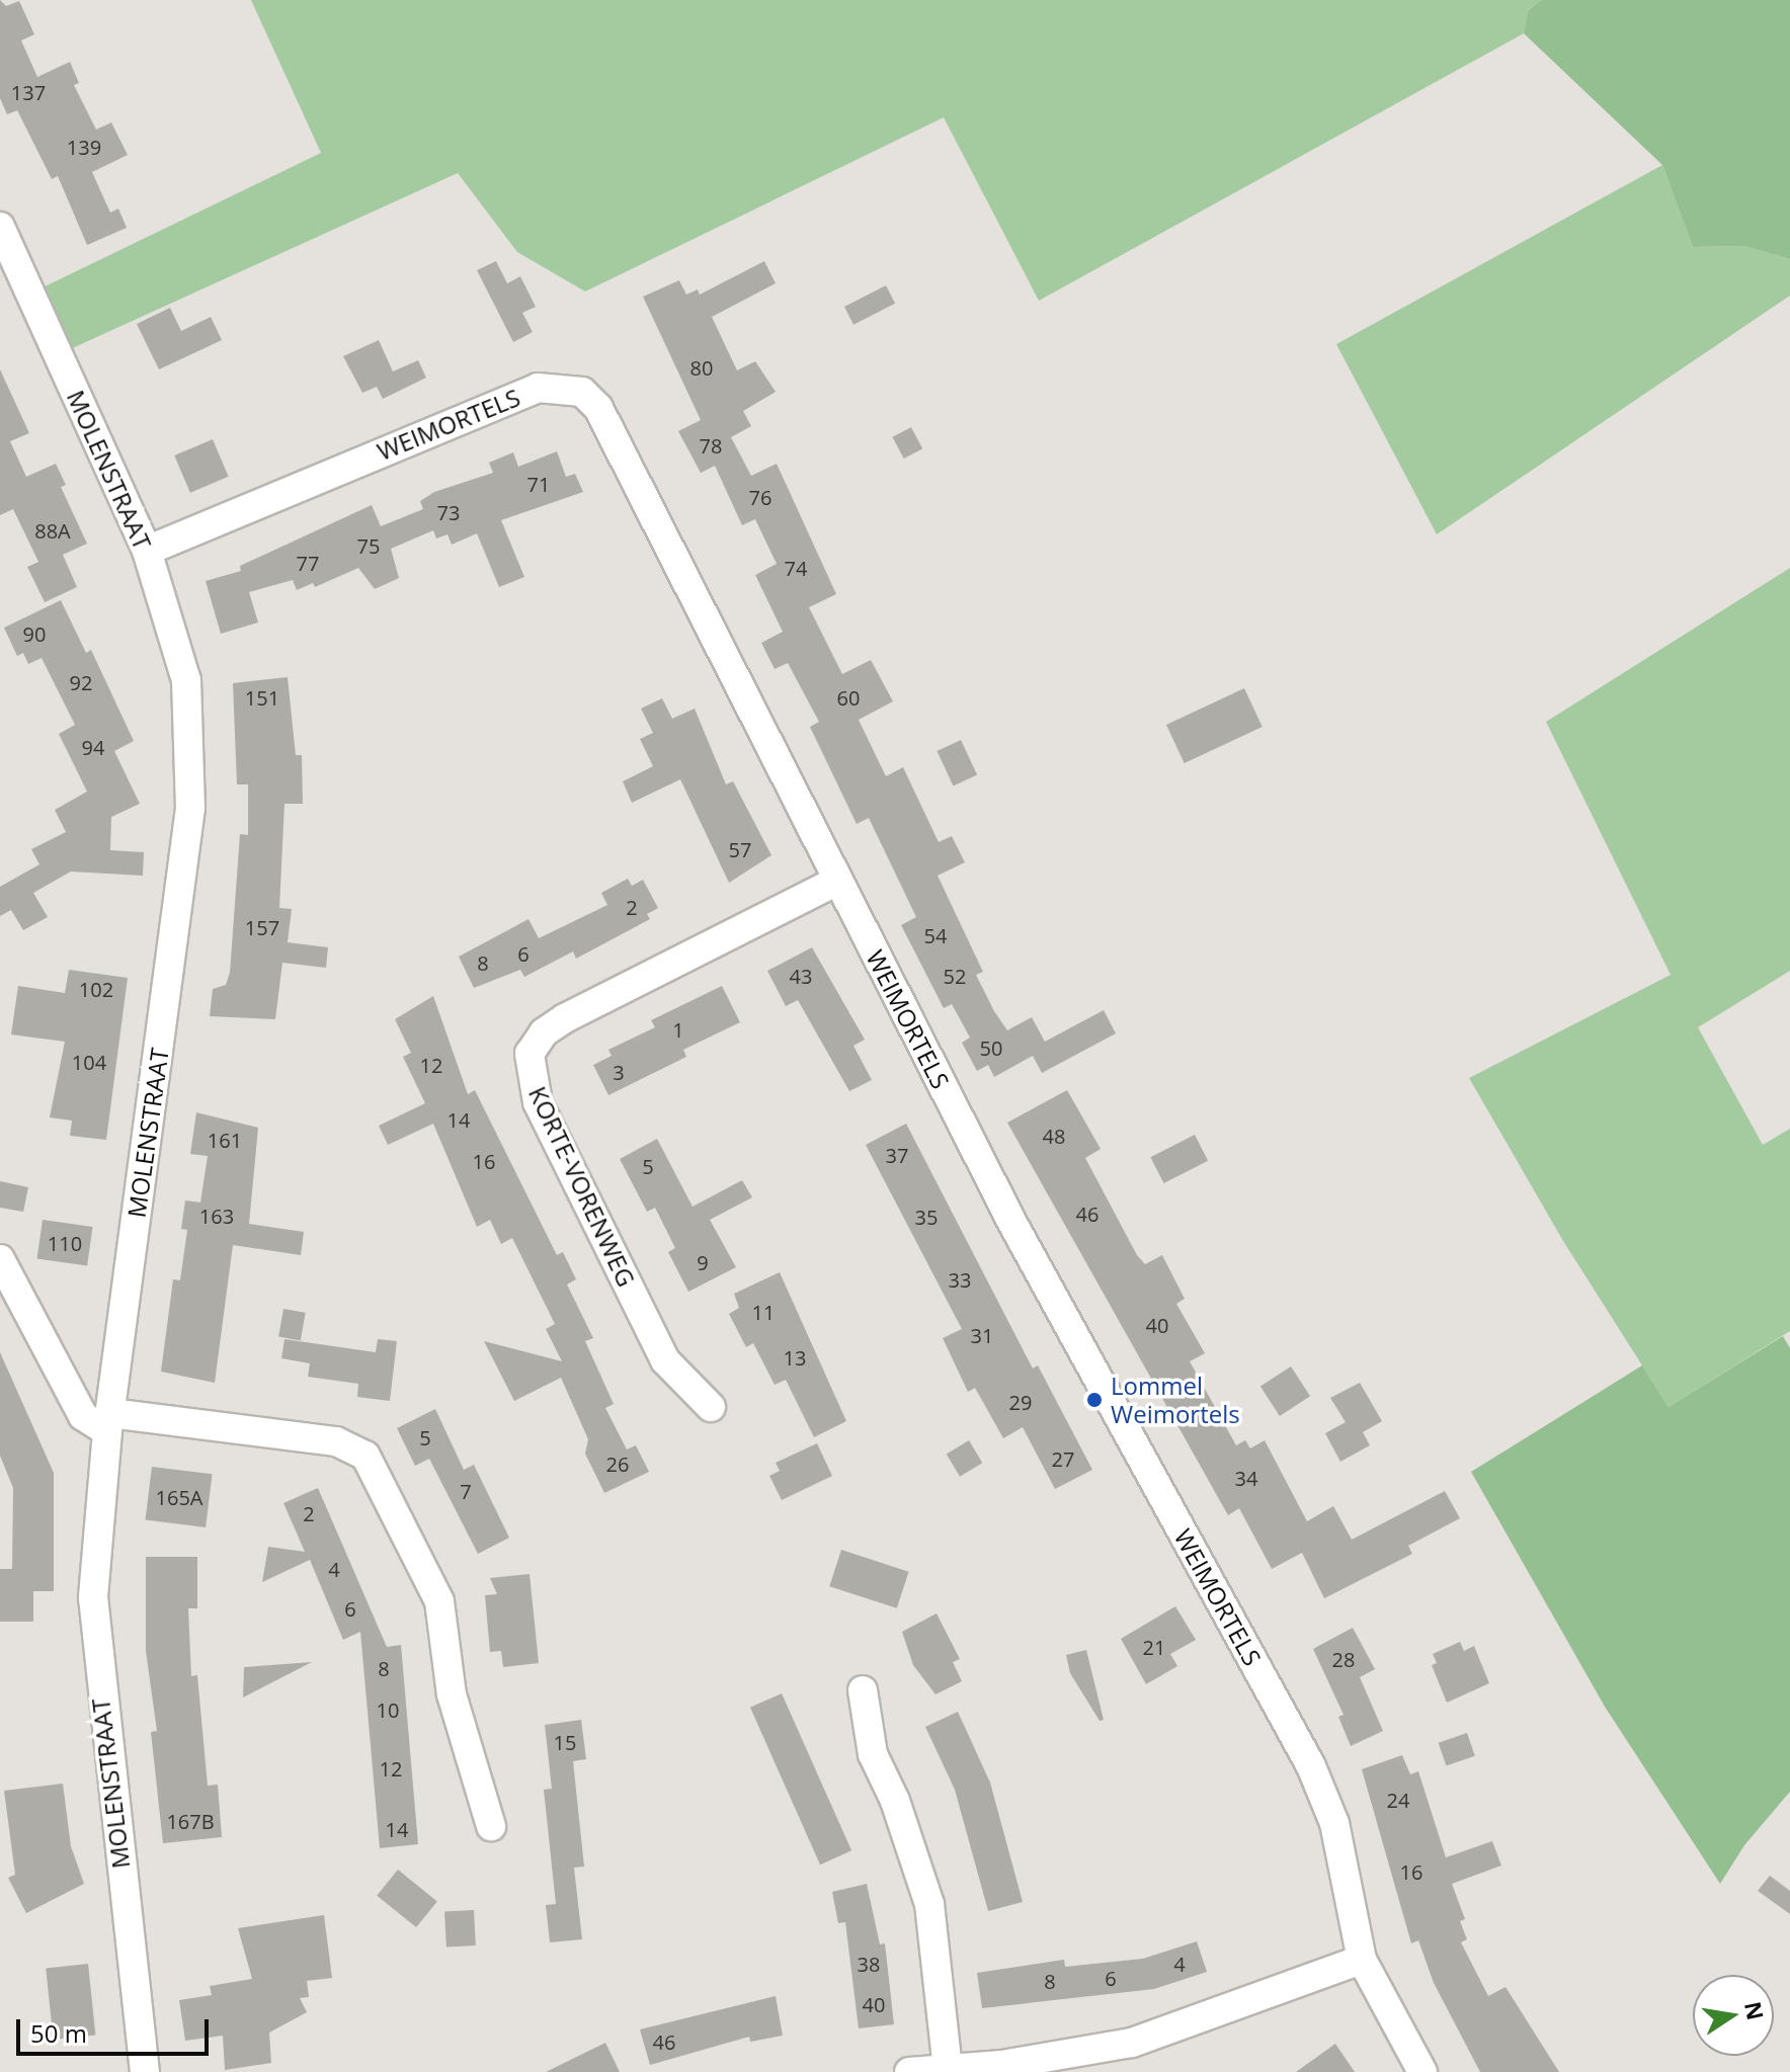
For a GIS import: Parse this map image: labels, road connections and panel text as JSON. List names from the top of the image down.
{
  "streets": {
    "street": ["WEIMORTELS", "MOLENSTRAAT", "KORTE-VORENWEG"]
  },
  "crossings": [
    ["WEIMORTELS", "MOLENSTRAAT"],
    ["WEIMORTELS", "KORTE-VORENWEG"]
  ],
  "places": ["Lommel Weimortels"],
  "house_numbers": [
    "137",
    "139",
    "80",
    "78",
    "71",
    "76",
    "73",
    "88A",
    "75",
    "77",
    "74",
    "90",
    "92",
    "151",
    "60",
    "94",
    "57",
    "2",
    "157",
    "54",
    "6",
    "8",
    "43",
    "52",
    "102",
    "1",
    "50",
    "104",
    "12",
    "3",
    "14",
    "48",
    "161",
    "37",
    "16",
    "5",
    "46",
    "163",
    "35",
    "110",
    "9",
    "33",
    "11",
    "40",
    "31",
    "13",
    "29",
    "5",
    "27",
    "26",
    "34",
    "7",
    "165A",
    "2",
    "4",
    "6",
    "21",
    "28",
    "8",
    "10",
    "15",
    "12",
    "24",
    "167B",
    "14",
    "16",
    "38",
    "4",
    "6",
    "8",
    "40",
    "46"
  ],
  "scale_bar": "50 m",
  "north": "right"
}
